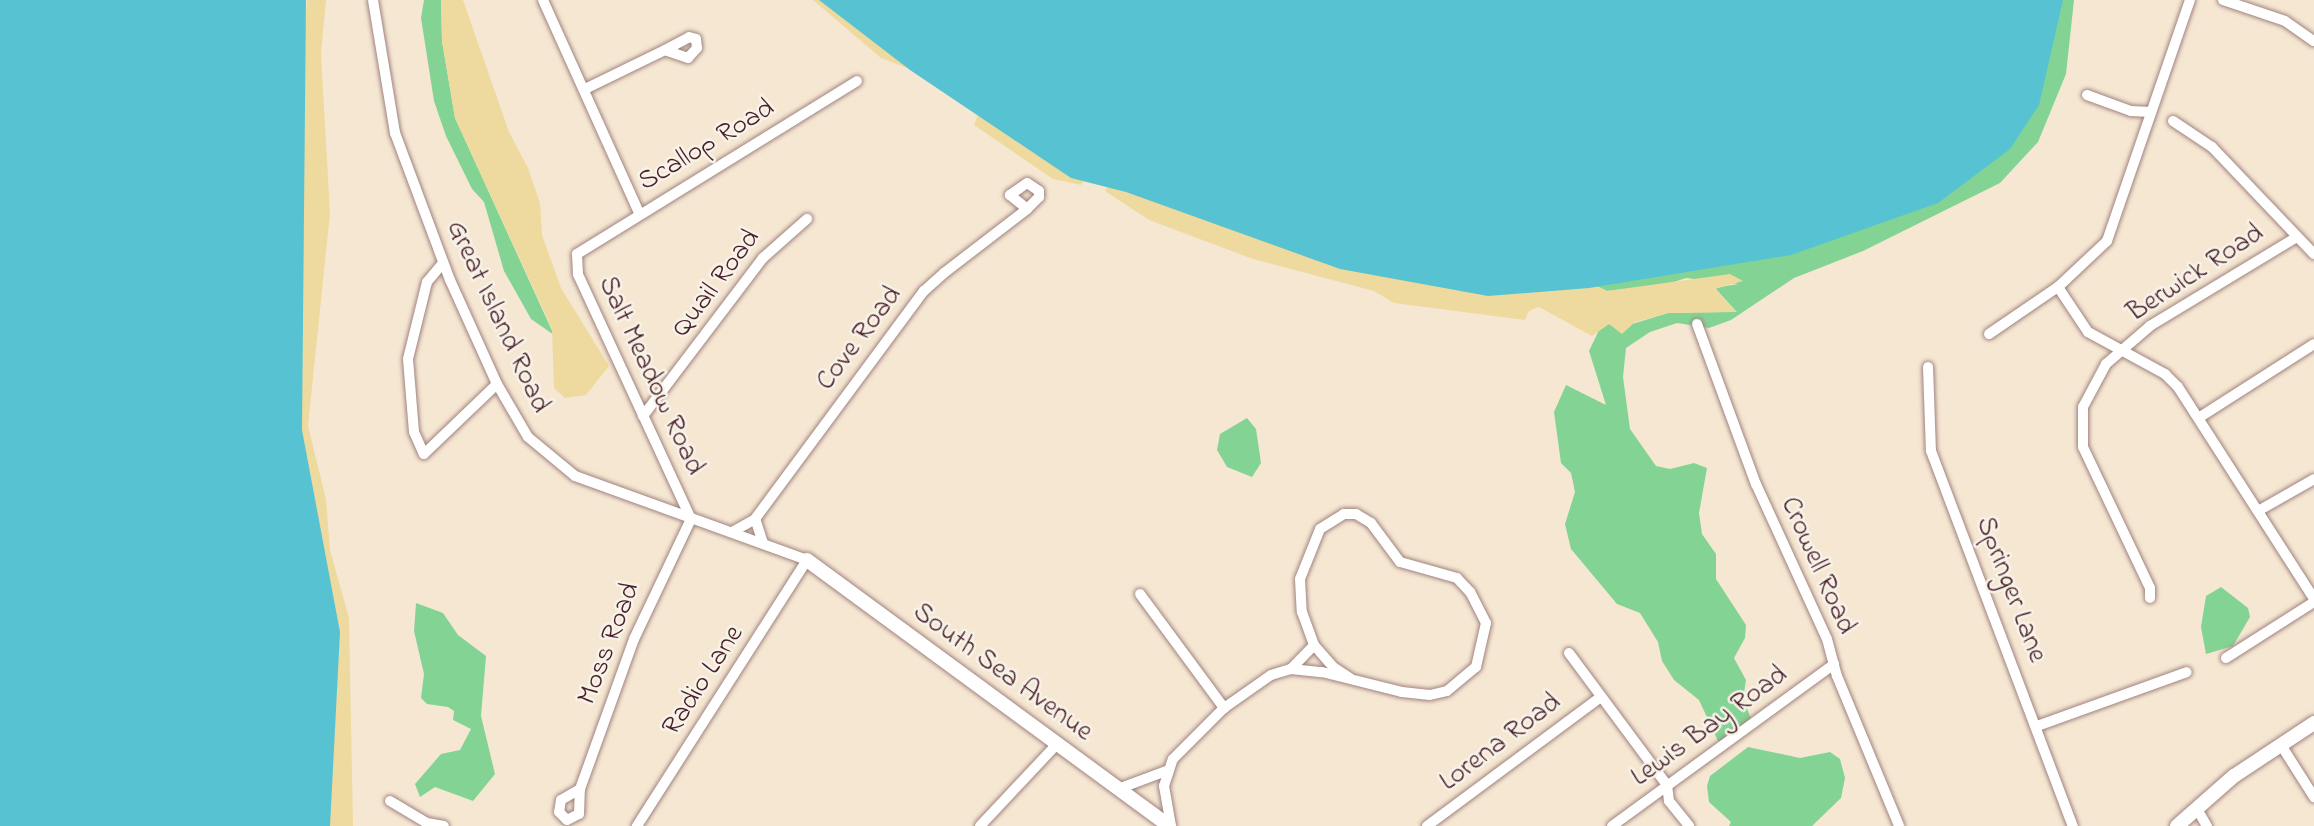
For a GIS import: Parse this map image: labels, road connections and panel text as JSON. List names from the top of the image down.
{
  "streets": {
    "street": [
      "Scallop Road",
      "Berwick Road",
      "Quail Road",
      "Great Island Road",
      "Cove Road",
      "Salt Meadow Road",
      "Crowell Road",
      "Springer Lane",
      "Moss Road",
      "South Sea Avenue",
      "Radio Lane",
      "Lewis Bay Road",
      "Lorena Road"
    ]
  },
  "crossings": [
    ["Scallop Road", "Salt Meadow Road"],
    ["Quail Road", "Salt Meadow Road"],
    ["Great Island Road", "Cove Road"],
    ["Great Island Road", "Salt Meadow Road"],
    ["Great Island Road", "Moss Road"],
    ["Great Island Road", "South Sea Avenue"],
    ["Great Island Road", "Radio Lane"],
    ["Salt Meadow Road", "Moss Road"],
    ["Crowell Road", "Lewis Bay Road"],
    ["South Sea Avenue", "Radio Lane"]
  ]
}
